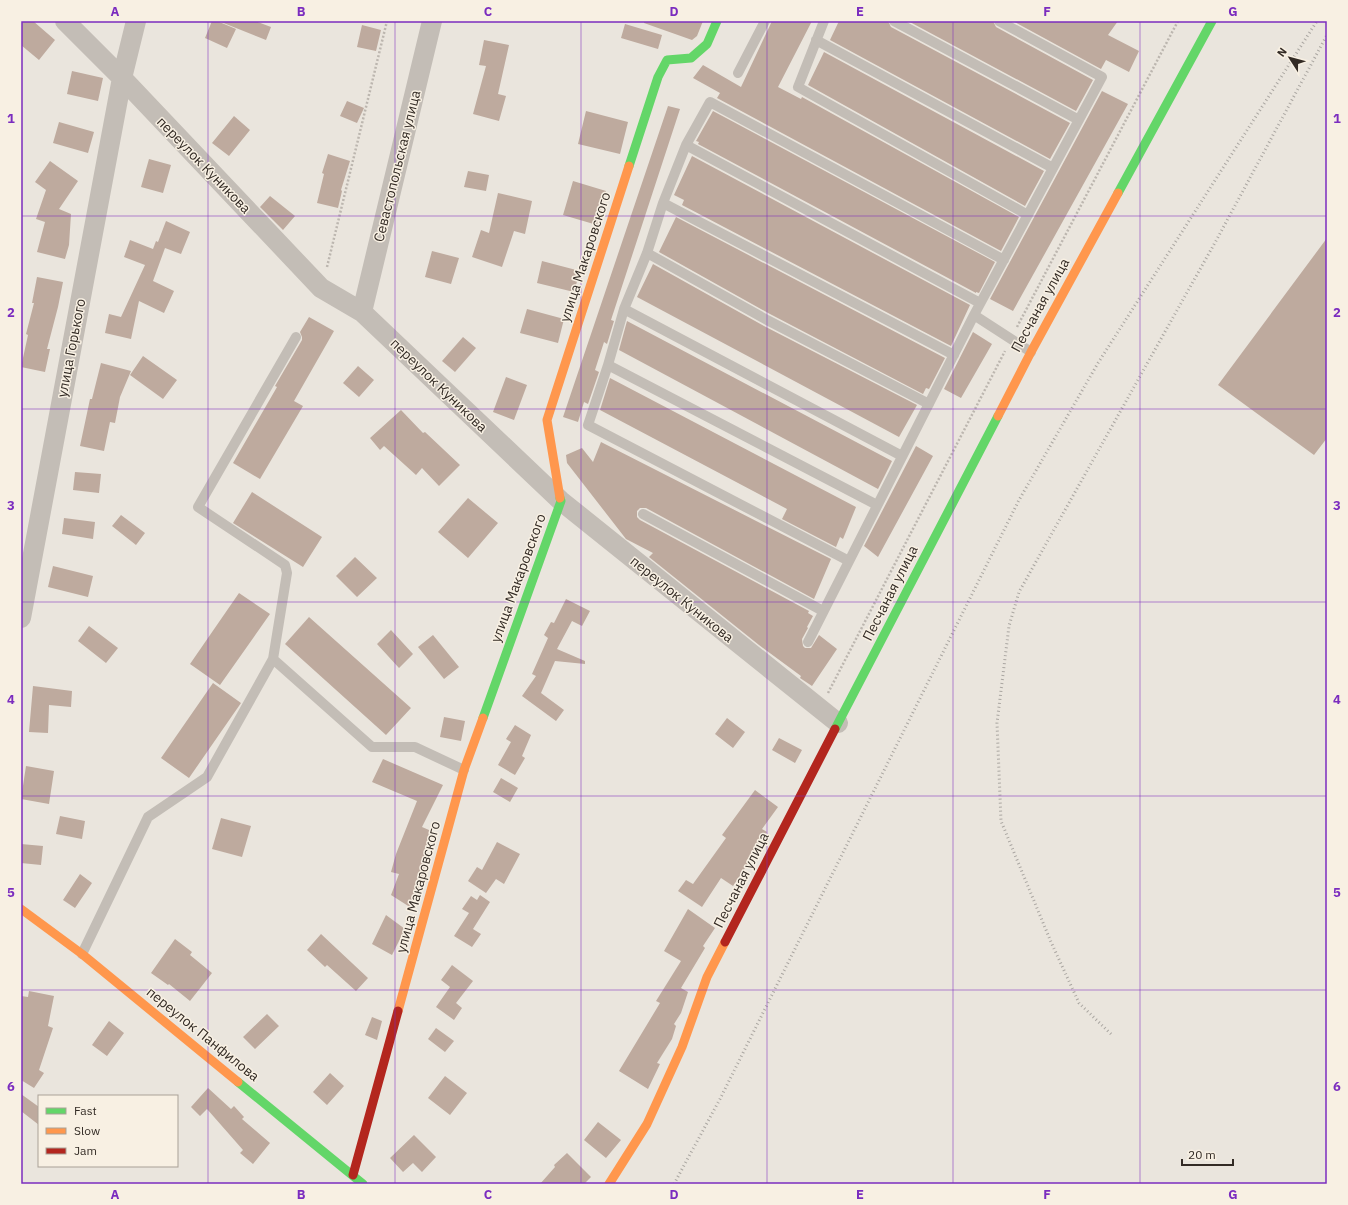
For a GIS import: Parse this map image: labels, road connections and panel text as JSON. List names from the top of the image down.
{
  "streets": {
    "street": [
      "переулок Куникова",
      "Севастопольская улица",
      "улица Макаровского",
      "Песчаная улица",
      "улица Горького",
      "переулок Панфилова"
    ]
  },
  "crossings": [
    ["переулок Куникова", "Севастопольская улица"],
    ["переулок Куникова", "улица Макаровского"],
    ["переулок Куникова", "Песчаная улица"],
    ["переулок Куникова", "улица Горького"],
    ["улица Макаровского", "переулок Панфилова"]
  ],
  "legend": ["Fast", "Slow", "Jam"],
  "scale_bar": "20 m",
  "north": "top left",
  "grid": {
    "columns": [
      "A",
      "B",
      "C",
      "D",
      "E",
      "F",
      "G"
    ],
    "rows": [
      "1",
      "2",
      "3",
      "4",
      "5",
      "6"
    ]
  }
}
